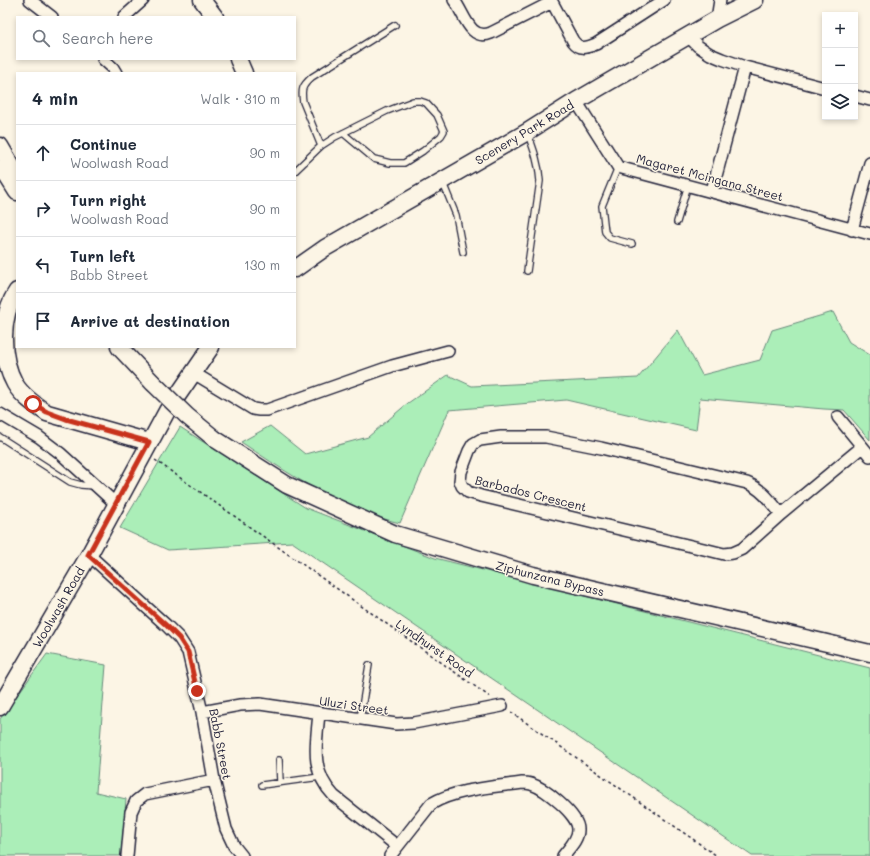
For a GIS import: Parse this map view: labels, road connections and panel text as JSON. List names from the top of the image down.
{
  "streets": {
    "main road": ["Scenery Park Road", "Ziphunzana Bypass", "Woolwash Road"],
    "street": [
      "Magaret Mcingana Street",
      "Barbados Crescent",
      "Uluzi Street",
      "Babb Street"
    ],
    "path": ["Lyndhurst Road"]
  },
  "crossings": [
    ["Scenery Park Road", "Magaret Mcingana Street"],
    ["Woolwash Road", "Lyndhurst Road"],
    ["Woolwash Road", "Babb Street"],
    ["Lyndhurst Road", "Uluzi Street"],
    ["Uluzi Street", "Babb Street"]
  ],
  "page": {
    "map_buttons": ["+", "−"],
    "search": "Search here",
    "heading": ["4 min", "Walk · 310 m"],
    "list": [
      ["Continue", "Woolwash Road", "90 m"],
      ["Turn right", "Woolwash Road", "90 m"],
      ["Turn left", "Babb Street", "130 m"],
      "Arrive at destination"
    ]
  }
}
